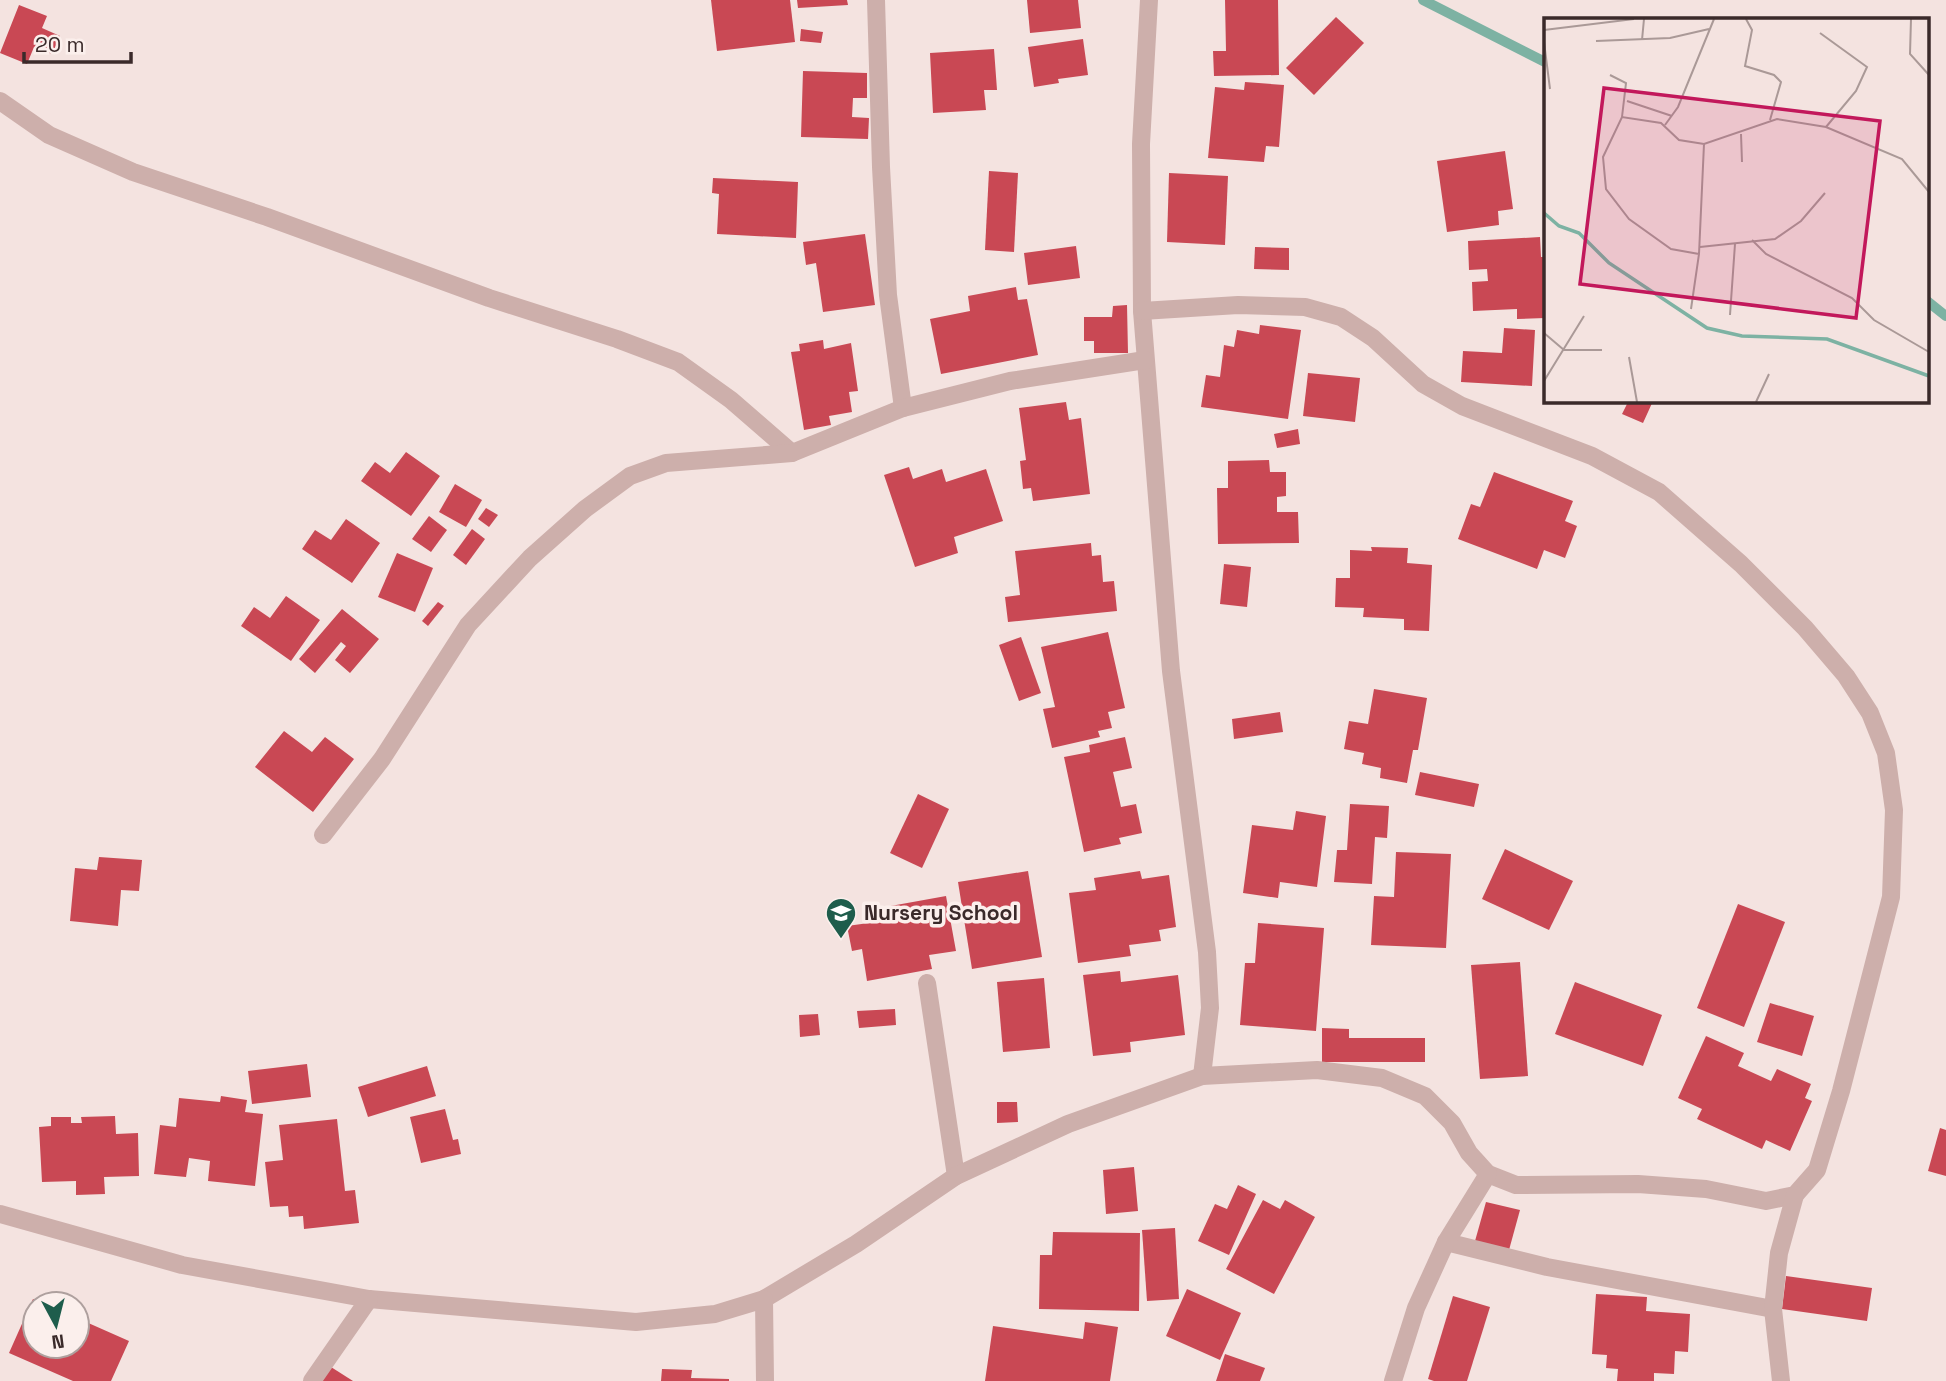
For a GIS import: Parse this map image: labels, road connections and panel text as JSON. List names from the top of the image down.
{
  "places": {
    "school or university": ["Nursery School"]
  },
  "scale_bar": "20 m",
  "north": "bottom"
}
